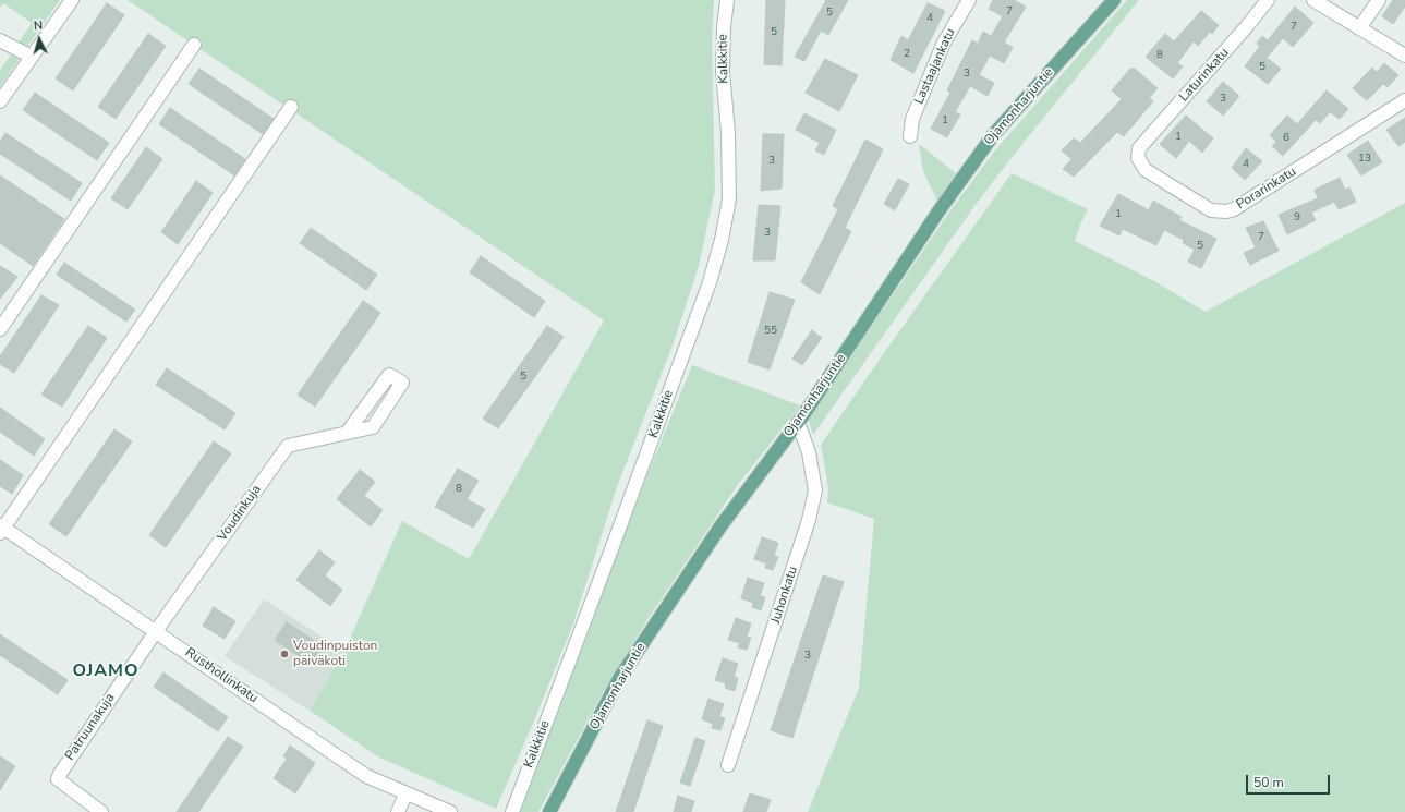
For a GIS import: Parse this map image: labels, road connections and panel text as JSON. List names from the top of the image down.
{
  "streets": {
    "main road": ["Ojamonharjuntie"],
    "street": [
      "Kalkkitie",
      "Lastaajankatu",
      "Laturinkatu",
      "Porarinkatu",
      "Voudinkuja",
      "Juhonkatu",
      "Rusthollinkatu",
      "Patruunakuja"
    ]
  },
  "crossings": [
    ["Laturinkatu", "Porarinkatu"],
    ["Ojamonharjuntie", "Juhonkatu"],
    ["Voudinkuja", "Rusthollinkatu"],
    ["Voudinkuja", "Patruunakuja"],
    ["Rusthollinkatu", "Patruunakuja"]
  ],
  "districts": ["OJAMO"],
  "places": ["Voudinpuiston päiväkoti"],
  "house_numbers": [
    "7",
    "5",
    "4",
    "7",
    "5",
    "2",
    "8",
    "5",
    "3",
    "3",
    "1",
    "1",
    "6",
    "13",
    "3",
    "4",
    "1",
    "9",
    "3",
    "7",
    "5",
    "55",
    "5",
    "8",
    "3"
  ],
  "scale_bar": "50 m",
  "north": "top"
}
